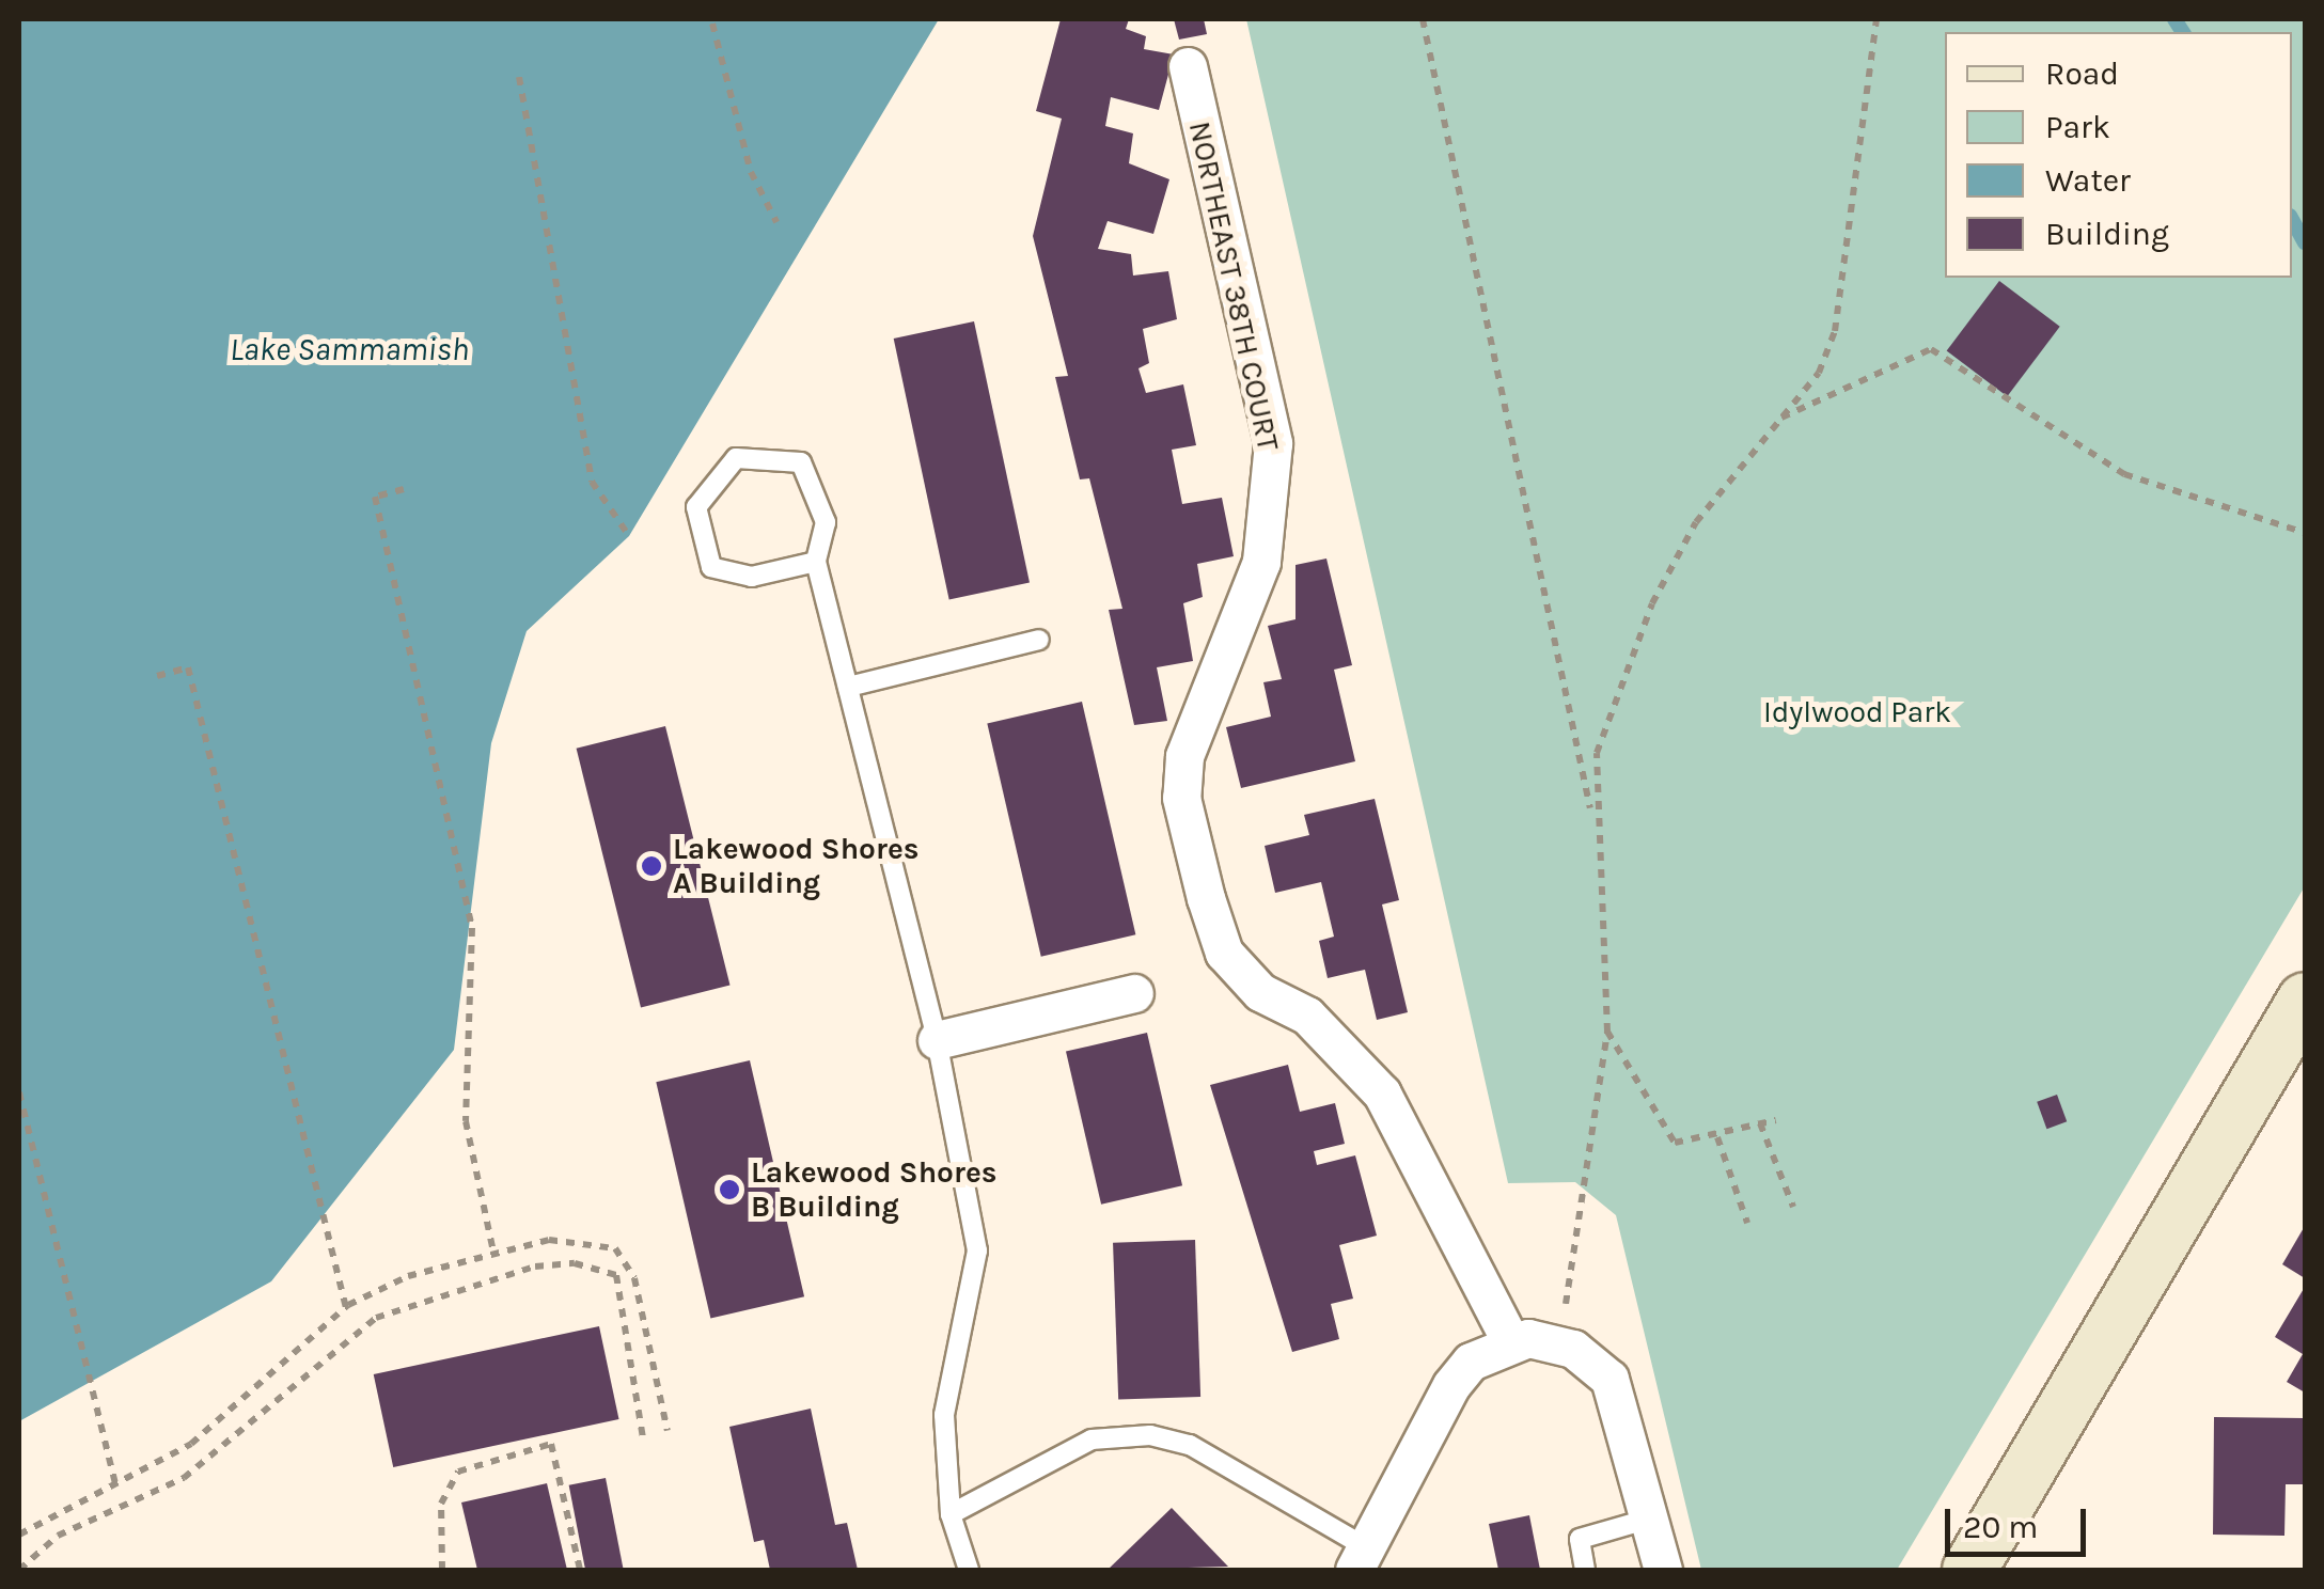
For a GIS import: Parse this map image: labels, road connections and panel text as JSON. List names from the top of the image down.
{
  "streets": {
    "street": ["NORTHEAST 38TH COURT"]
  },
  "water": ["Lake Sammamish"],
  "parks": ["Idylwood Park"],
  "places": ["Lakewood Shores A Building", "Lakewood Shores B Building"],
  "legend": [
    "Road",
    "Park",
    "Water",
    "Building"
  ],
  "scale_bar": "20 m"
}
